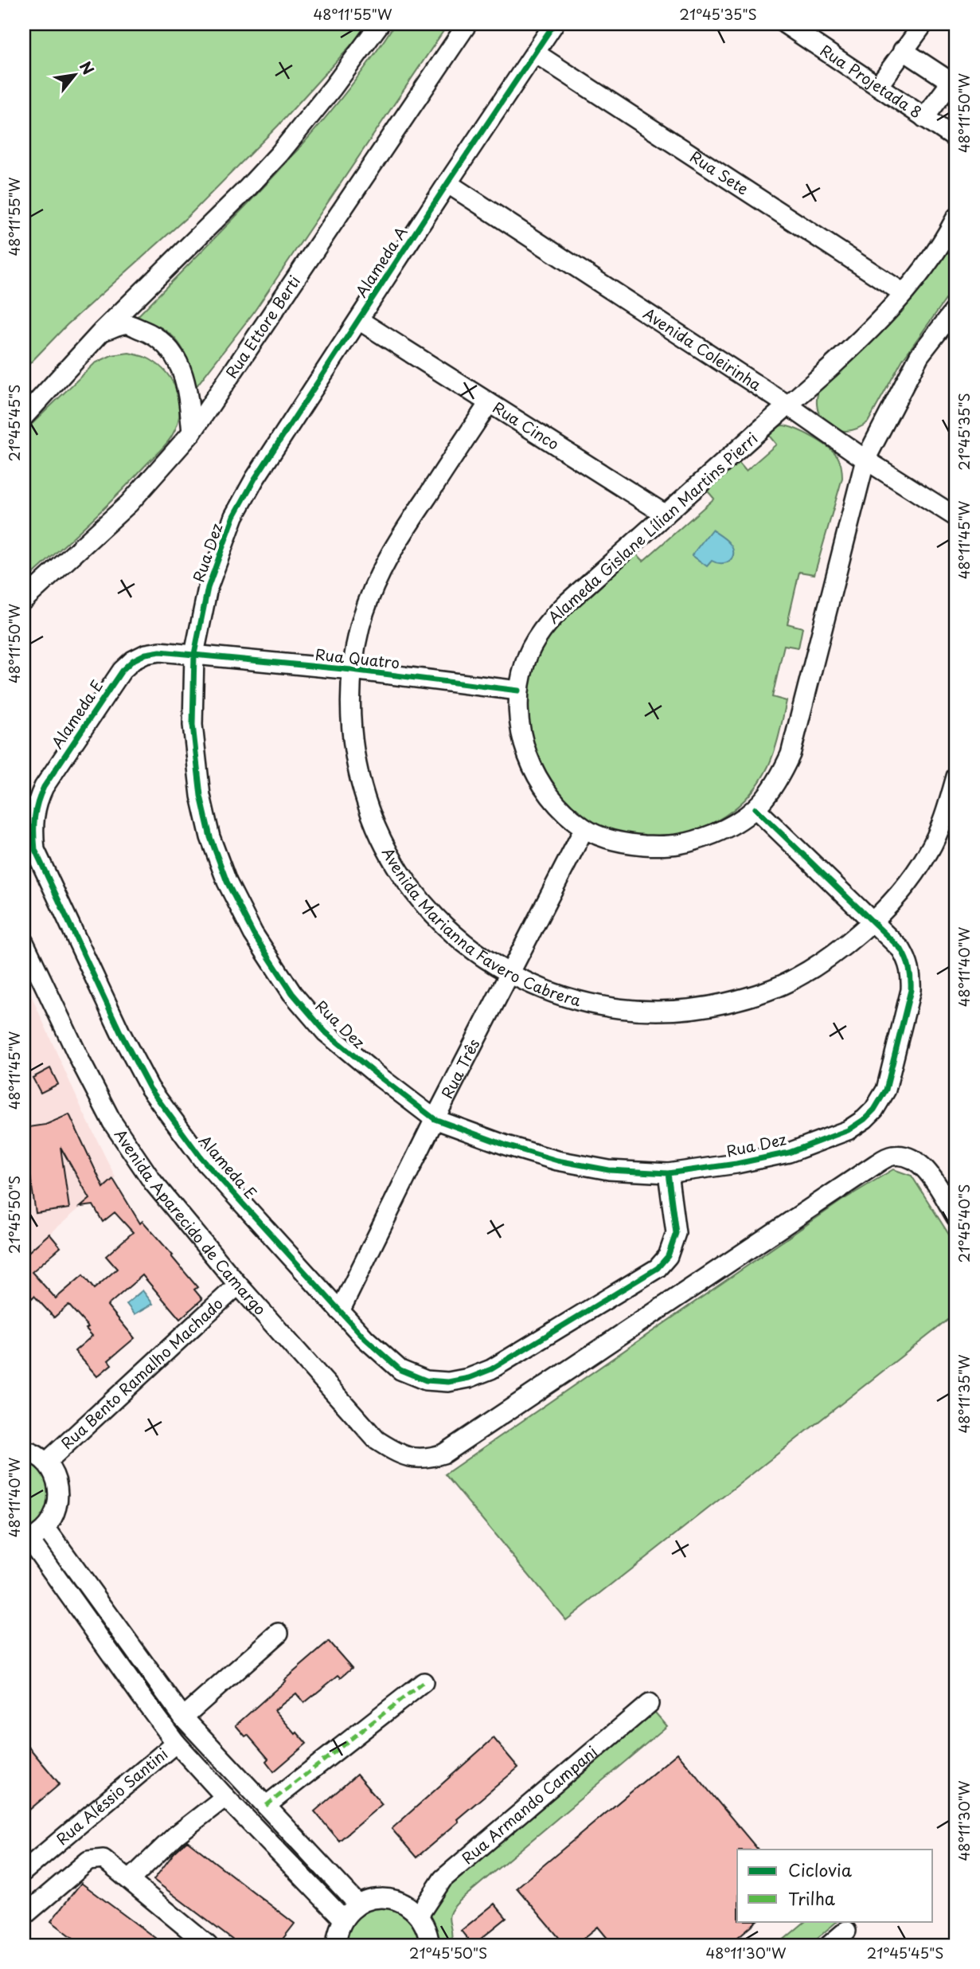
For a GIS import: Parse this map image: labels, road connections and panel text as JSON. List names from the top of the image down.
{
  "streets": {
    "street": [
      "Rua Projetada 8",
      "Rua Sete",
      "Alameda A",
      "Rua Ettore Berti",
      "Avenida Coleirinha",
      "Rua Cinco",
      "Alameda Gislane Lílian Martins Pierri",
      "Rua Dez",
      "Rua Quatro",
      "Alameda E",
      "Avenida Marianna Favero Cabrera",
      "Rua Três",
      "Avenida Aparecido de Camargo",
      "Rua Bento Ramalho Machado",
      "Rua Aléssio Santini",
      "Rua Armando Campani"
    ]
  },
  "crossings": [
    ["Rua Sete", "Alameda A"],
    ["Rua Sete", "Alameda Gislane Lílian Martins Pierri"],
    ["Alameda A", "Avenida Coleirinha"],
    ["Alameda A", "Rua Cinco"],
    ["Alameda A", "Rua Dez"],
    ["Avenida Coleirinha", "Alameda Gislane Lílian Martins Pierri"],
    ["Rua Cinco", "Alameda Gislane Lílian Martins Pierri"],
    ["Rua Cinco", "Avenida Marianna Favero Cabrera"],
    ["Alameda Gislane Lílian Martins Pierri", "Rua Dez"],
    ["Alameda Gislane Lílian Martins Pierri", "Rua Quatro"],
    ["Alameda Gislane Lílian Martins Pierri", "Rua Três"],
    ["Rua Dez", "Rua Quatro"],
    ["Rua Dez", "Alameda E"],
    ["Rua Dez", "Avenida Marianna Favero Cabrera"],
    ["Rua Dez", "Rua Três"],
    ["Rua Quatro", "Alameda E"],
    ["Rua Quatro", "Avenida Marianna Favero Cabrera"],
    ["Alameda E", "Rua Três"],
    ["Avenida Marianna Favero Cabrera", "Rua Três"],
    ["Avenida Aparecido de Camargo", "Rua Bento Ramalho Machado"]
  ],
  "legend": ["Ciclovia", "Trilha"],
  "north": "top right",
  "coordinates": [
    "48°11'55\"W",
    "21°45'35\"S",
    "48°11'50\"W",
    "21°45'45\"S",
    "48°11'45\"W",
    "48°11'40\"W",
    "21°45'50\"S",
    "21°45'40\"S",
    "48°11'35\"W",
    "48°11'30\"W"
  ]
}
